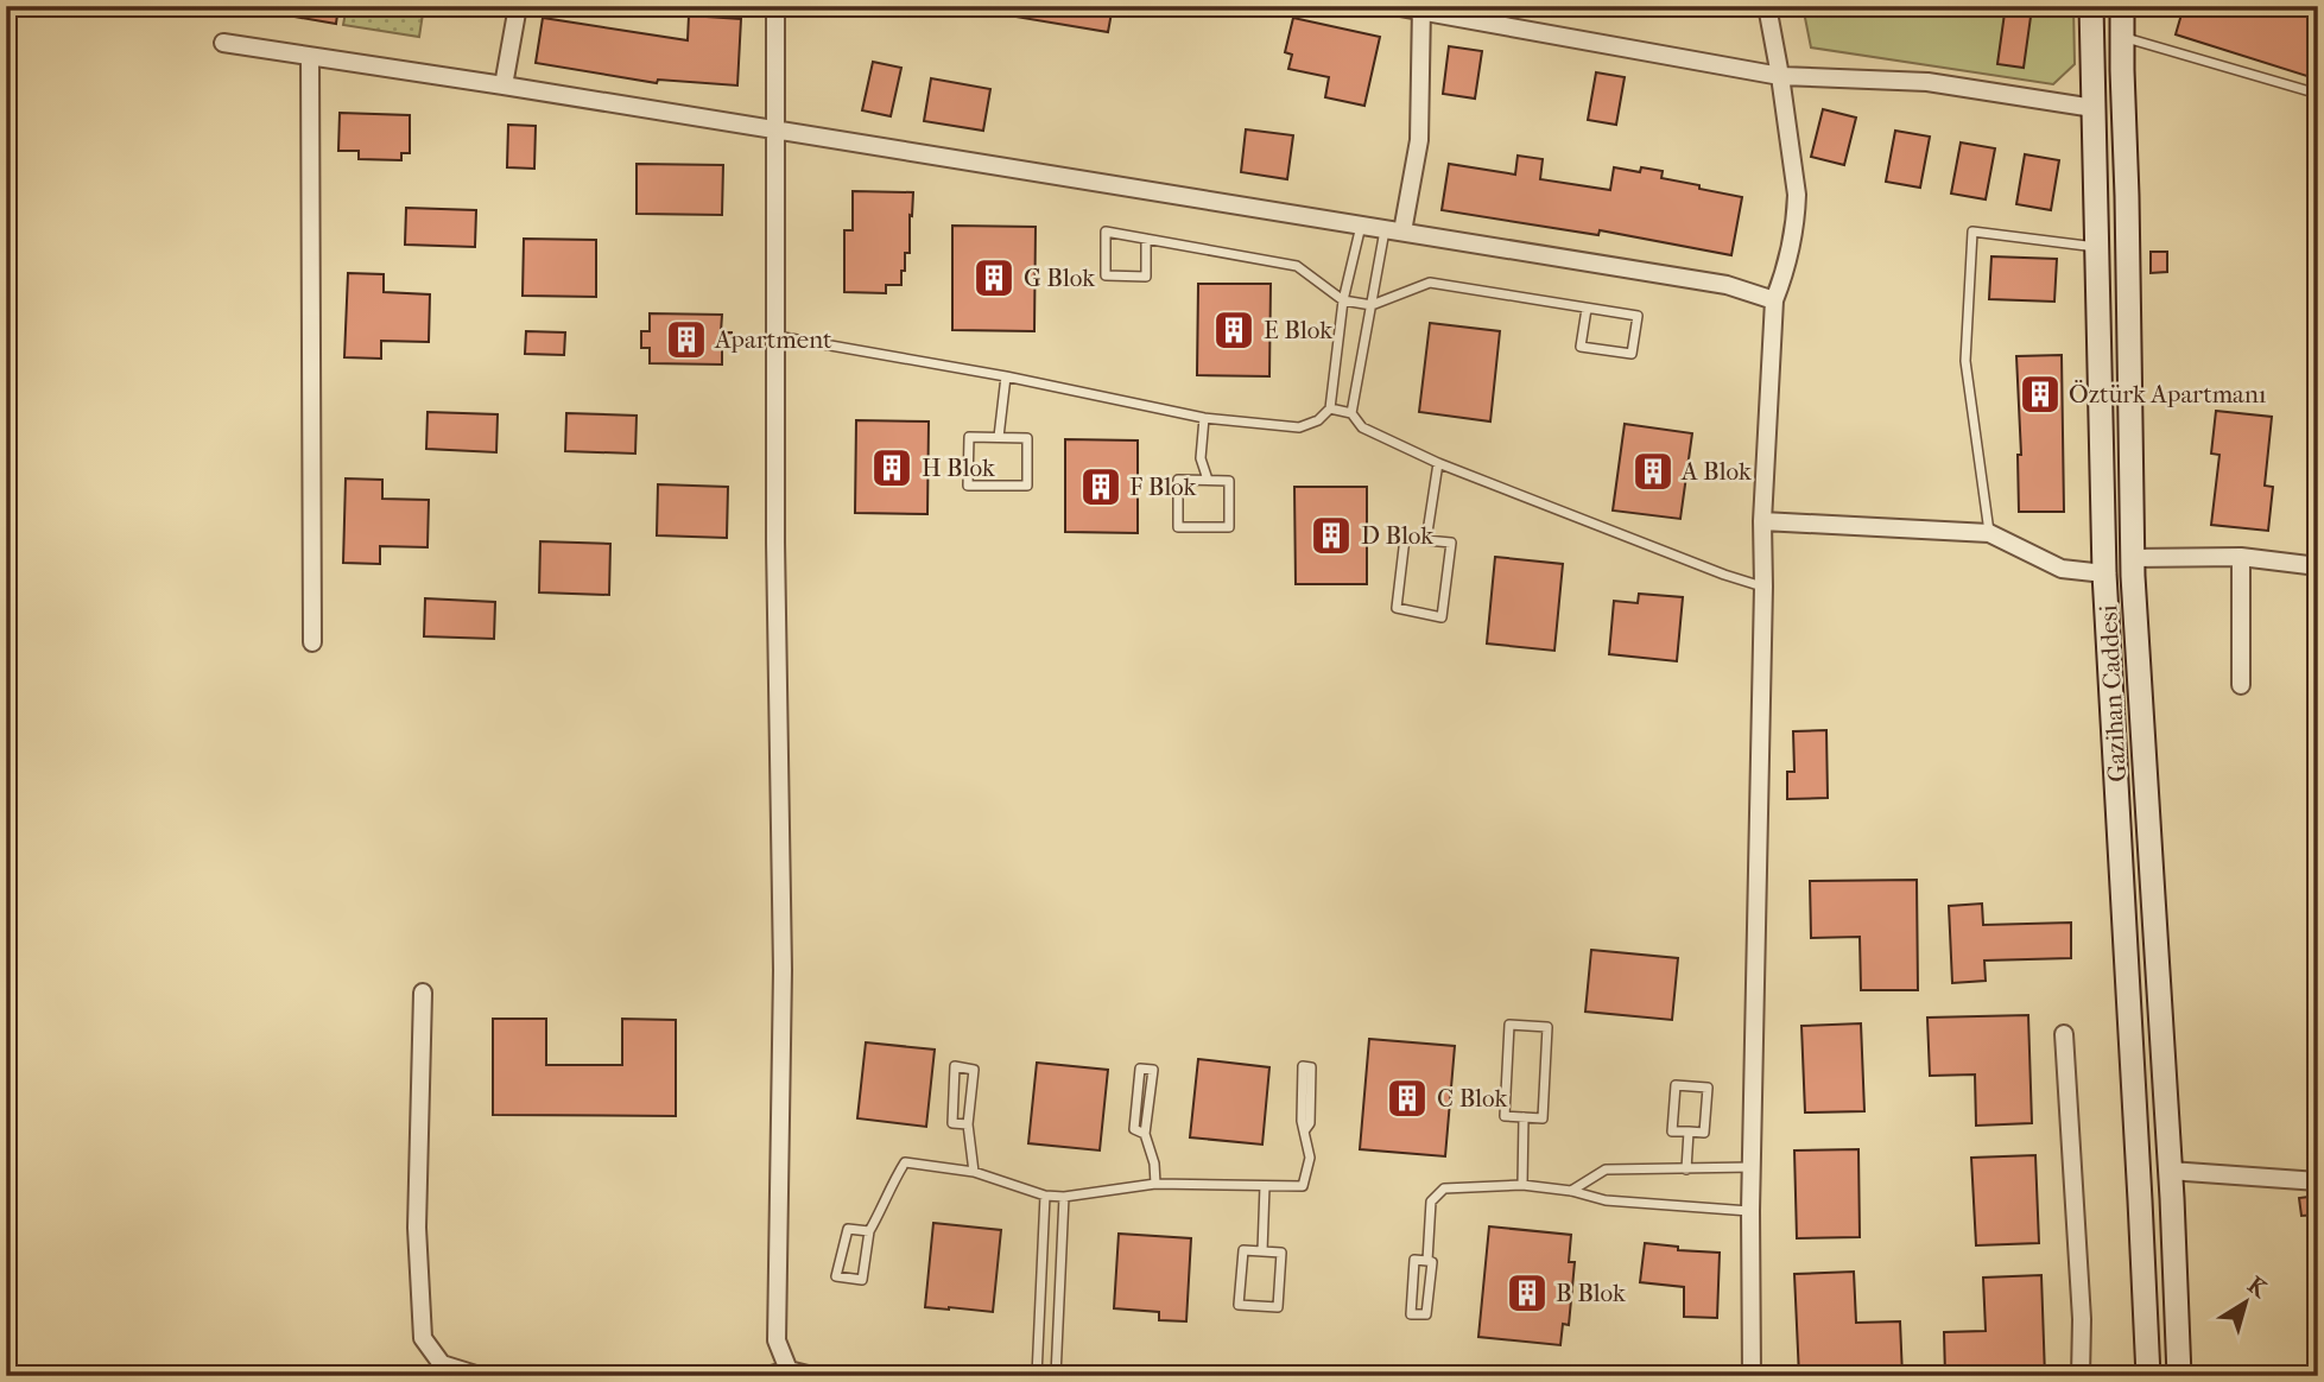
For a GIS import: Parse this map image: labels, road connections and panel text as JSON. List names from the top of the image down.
{
  "streets": {
    "main road": ["Gazihan Caddesi"]
  },
  "places": {
    "building": [
      "G Blok",
      "E Blok",
      "Apartment",
      "Öztürk Apartmanı",
      "H Blok",
      "A Blok",
      "F Blok",
      "D Blok",
      "C Blok",
      "B Blok"
    ]
  },
  "north": "top right"
}
